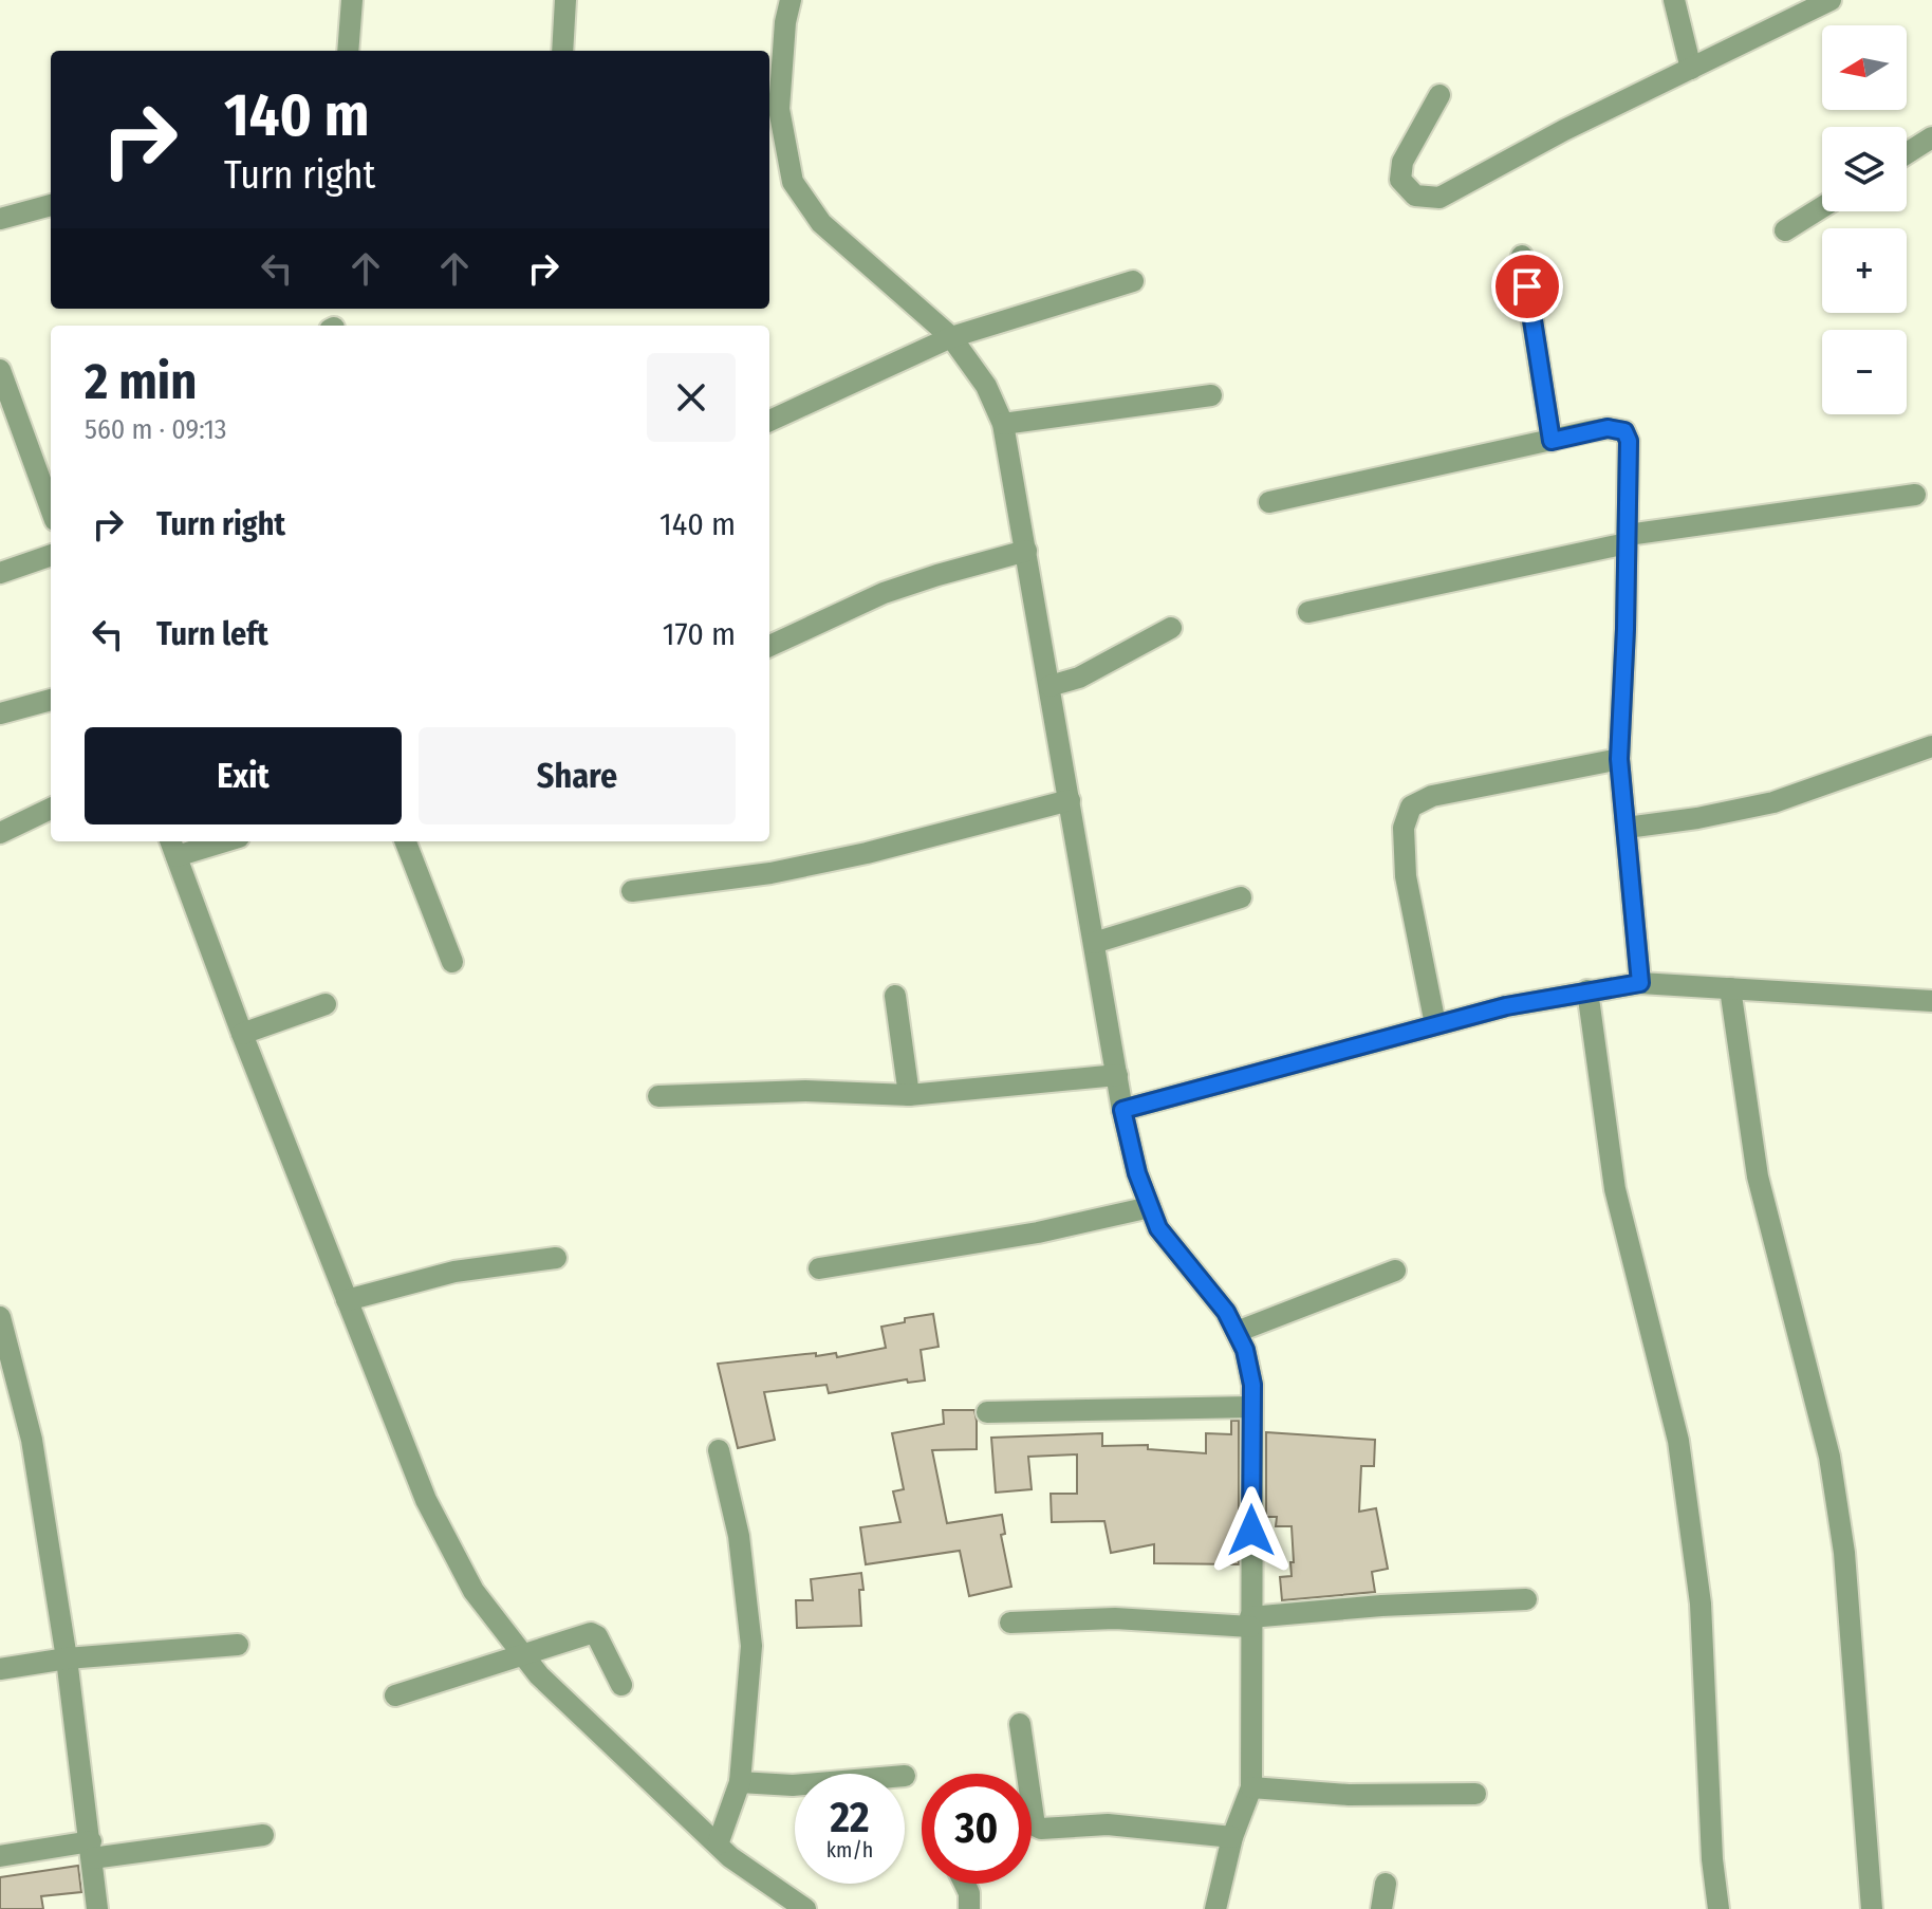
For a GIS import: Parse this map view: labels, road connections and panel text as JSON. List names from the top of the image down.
{
  "north": "left",
  "page": {
    "map_buttons": ["+", "−"],
    "turn": ["140 m", "Turn right"],
    "heading": ["2 min", "560 m · 09:13"],
    "list": [
      {
        "name": "Turn right",
        "value": "140 m"
      },
      {
        "name": "Turn left",
        "value": "170 m"
      }
    ],
    "buttons": ["Exit", "Share"],
    "speed": "22 km/h",
    "limit": "30"
  }
}
